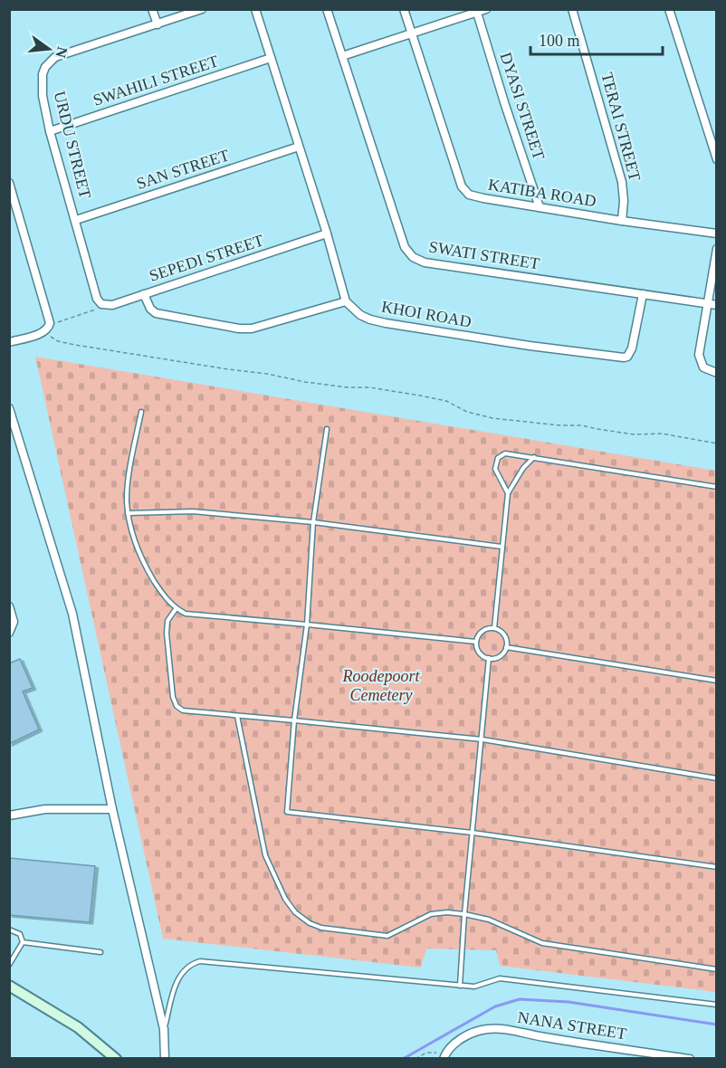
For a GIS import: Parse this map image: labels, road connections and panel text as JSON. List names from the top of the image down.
{
  "streets": {
    "street": [
      "SWAHILI STREET",
      "DYASI STREET",
      "TERAI STREET",
      "URDU STREET",
      "SAN STREET",
      "KATIBA ROAD",
      "SWATI STREET",
      "SEPEDI STREET",
      "KHOI ROAD",
      "NANA STREET"
    ]
  },
  "crossings": [
    ["SWAHILI STREET", "URDU STREET"],
    ["DYASI STREET", "KATIBA ROAD"],
    ["TERAI STREET", "KATIBA ROAD"],
    ["URDU STREET", "SAN STREET"],
    ["URDU STREET", "SEPEDI STREET"],
    ["SWATI STREET", "KHOI ROAD"]
  ],
  "parks": ["Roodepoort Cemetery"],
  "scale_bar": "100 m",
  "north": "right"
}
